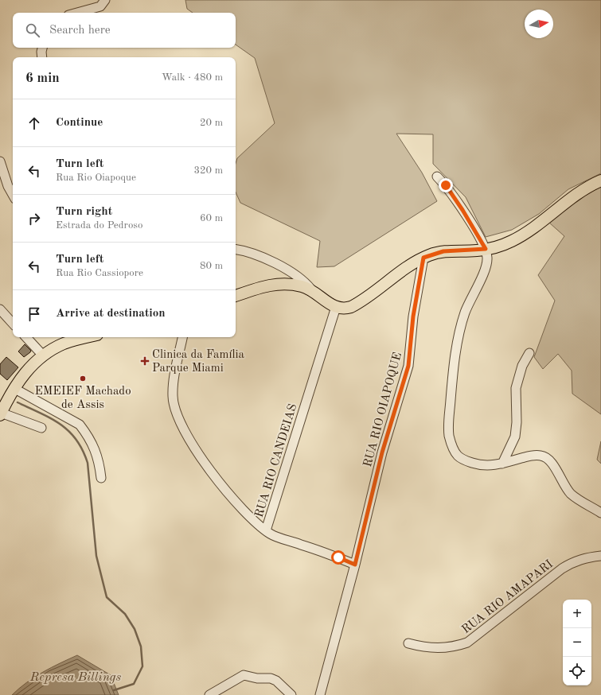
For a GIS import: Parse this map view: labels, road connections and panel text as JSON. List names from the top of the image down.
{
  "streets": {
    "street": ["RUA RIO OIAPOQUE", "RUA RIO CANDEIAS", "RUA RIO AMAPARI"]
  },
  "water": ["Represa Billings"],
  "places": {
    "health": ["Clinica da Família Parque Miami"],
    "other": ["EMEIEF Machado de Assis"]
  },
  "north": "right",
  "page": {
    "search": "Search here",
    "heading": ["6 min", "Walk · 480 m"],
    "list": [
      ["Continue", "20 m"],
      ["Turn left", "Rua Rio Oiapoque", "320 m"],
      ["Turn right", "Estrada do Pedroso", "60 m"],
      ["Turn left", "Rua Rio Cassiopore", "80 m"],
      "Arrive at destination"
    ],
    "map_buttons": ["+", "−"]
  }
}
